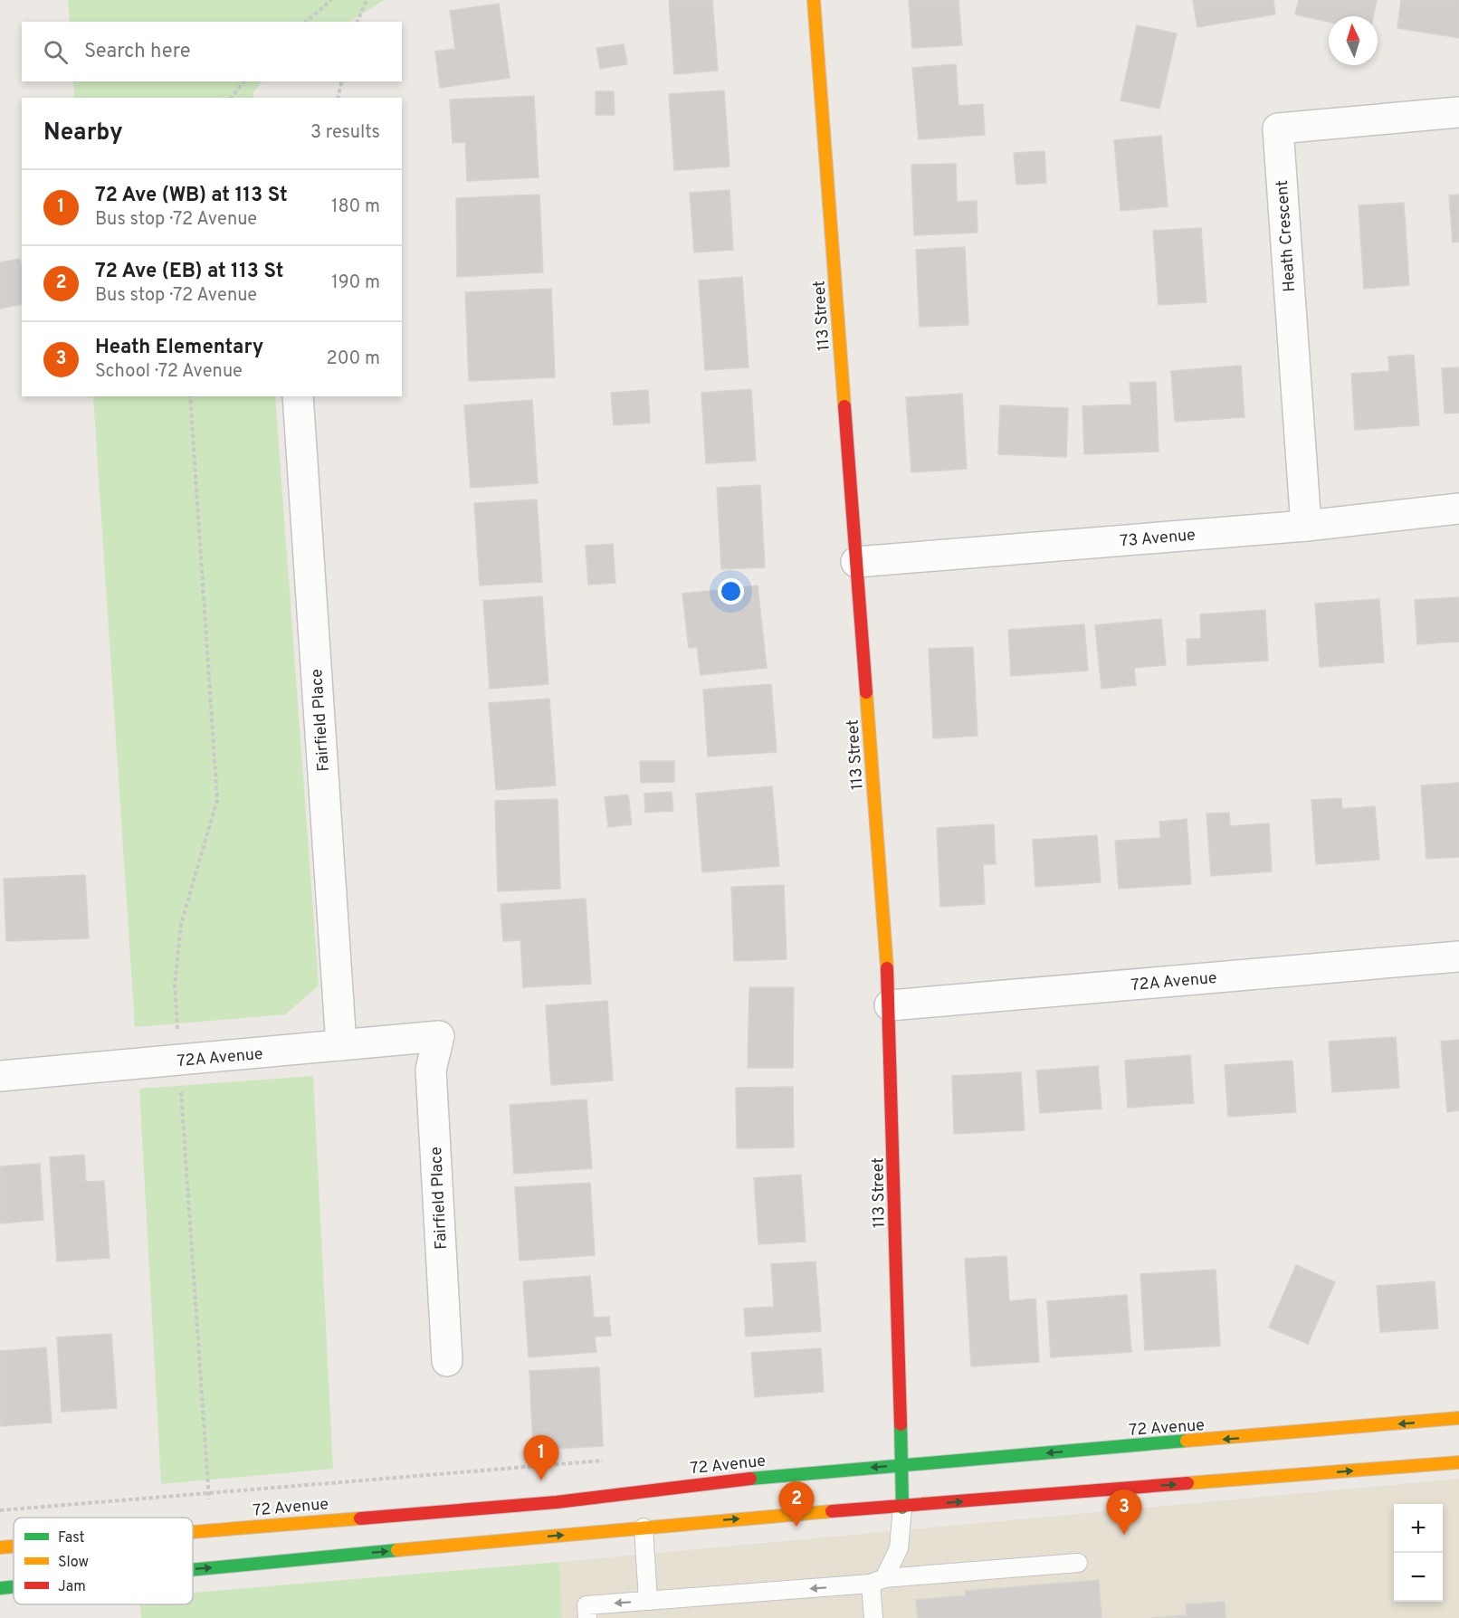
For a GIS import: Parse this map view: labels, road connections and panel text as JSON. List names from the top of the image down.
{
  "streets": {
    "main road": ["113 Street", "72 Avenue"],
    "street": [
      "Heath Crescent",
      "73 Avenue",
      "Fairfield Place",
      "72A Avenue"
    ]
  },
  "crossings": [
    ["Heath Crescent", "73 Avenue"],
    ["113 Street", "73 Avenue"],
    ["113 Street", "72A Avenue"],
    ["113 Street", "72 Avenue"],
    ["Fairfield Place", "72A Avenue"]
  ],
  "legend": ["Fast", "Slow", "Jam"],
  "north": "top",
  "page": {
    "search": "Search here",
    "heading": ["Nearby", "3 results"],
    "list": [
      {
        "mark": "1",
        "name": "72 Ave (WB) at 113 St",
        "note": "Bus stop · 72 Avenue",
        "value": "180 m"
      },
      {
        "mark": "2",
        "name": "72 Ave (EB) at 113 St",
        "note": "Bus stop · 72 Avenue",
        "value": "190 m"
      },
      {
        "mark": "3",
        "name": "Heath Elementary",
        "note": "School · 72 Avenue",
        "value": "200 m"
      }
    ],
    "pins": ["1", "2", "3"],
    "map_buttons": ["+", "−"]
  }
}
